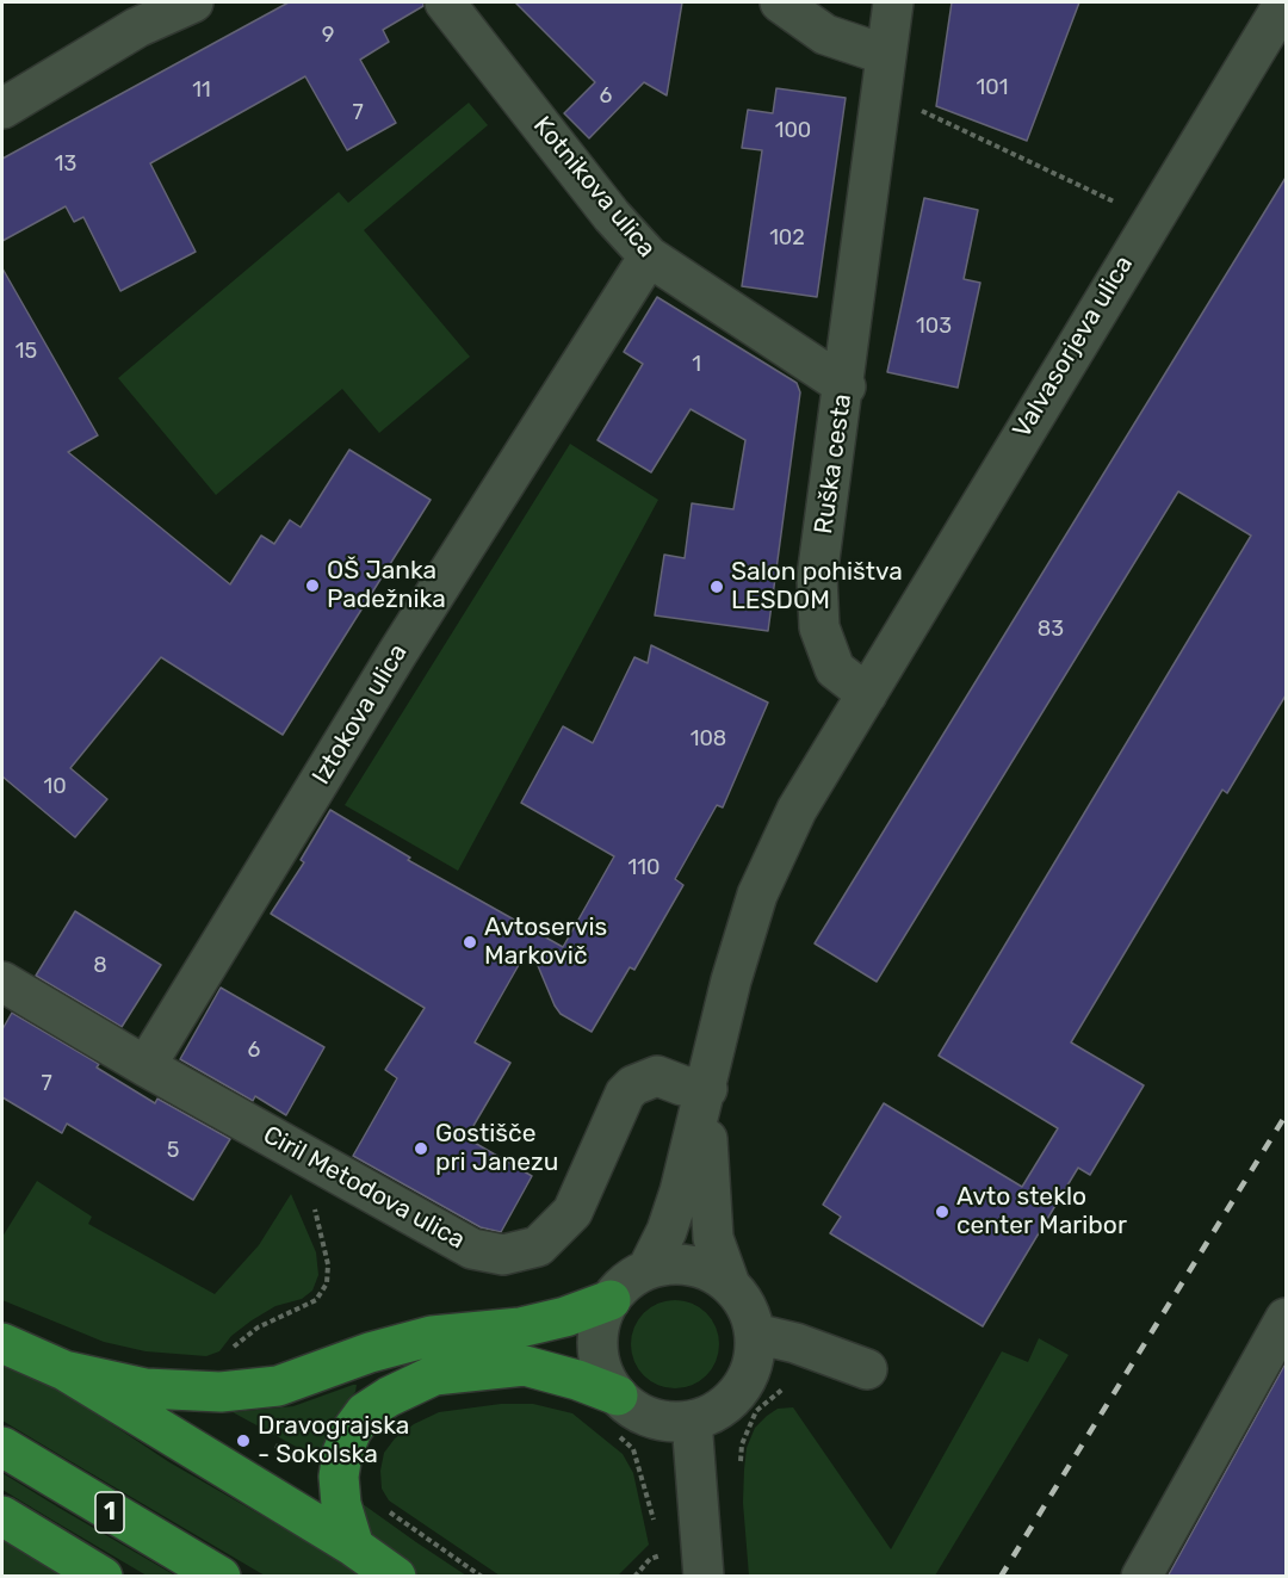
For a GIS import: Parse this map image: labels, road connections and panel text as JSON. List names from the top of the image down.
{
  "streets": {
    "main road": ["1"],
    "street": [
      "Kotnikova ulica",
      "Valvasorjeva ulica",
      "Ruška cesta",
      "Iztokova ulica",
      "Ciril Metodova ulica"
    ]
  },
  "crossings": [
    ["Kotnikova ulica", "Ruška cesta"],
    ["Kotnikova ulica", "Iztokova ulica"],
    ["Valvasorjeva ulica", "Ruška cesta"],
    ["Iztokova ulica", "Ciril Metodova ulica"]
  ],
  "places": [
    "OŠ Janka Padežnika",
    "Salon pohištva LESDOM",
    "Avtoservis Markovič",
    "Gostišče pri Janezu",
    "Avto steklo center Maribor",
    "Dravograjska - Sokolska"
  ],
  "house_numbers": [
    "9",
    "101",
    "11",
    "6",
    "7",
    "100",
    "13",
    "102",
    "103",
    "15",
    "1",
    "83",
    "108",
    "10",
    "110",
    "8",
    "6",
    "7",
    "5"
  ]
}
